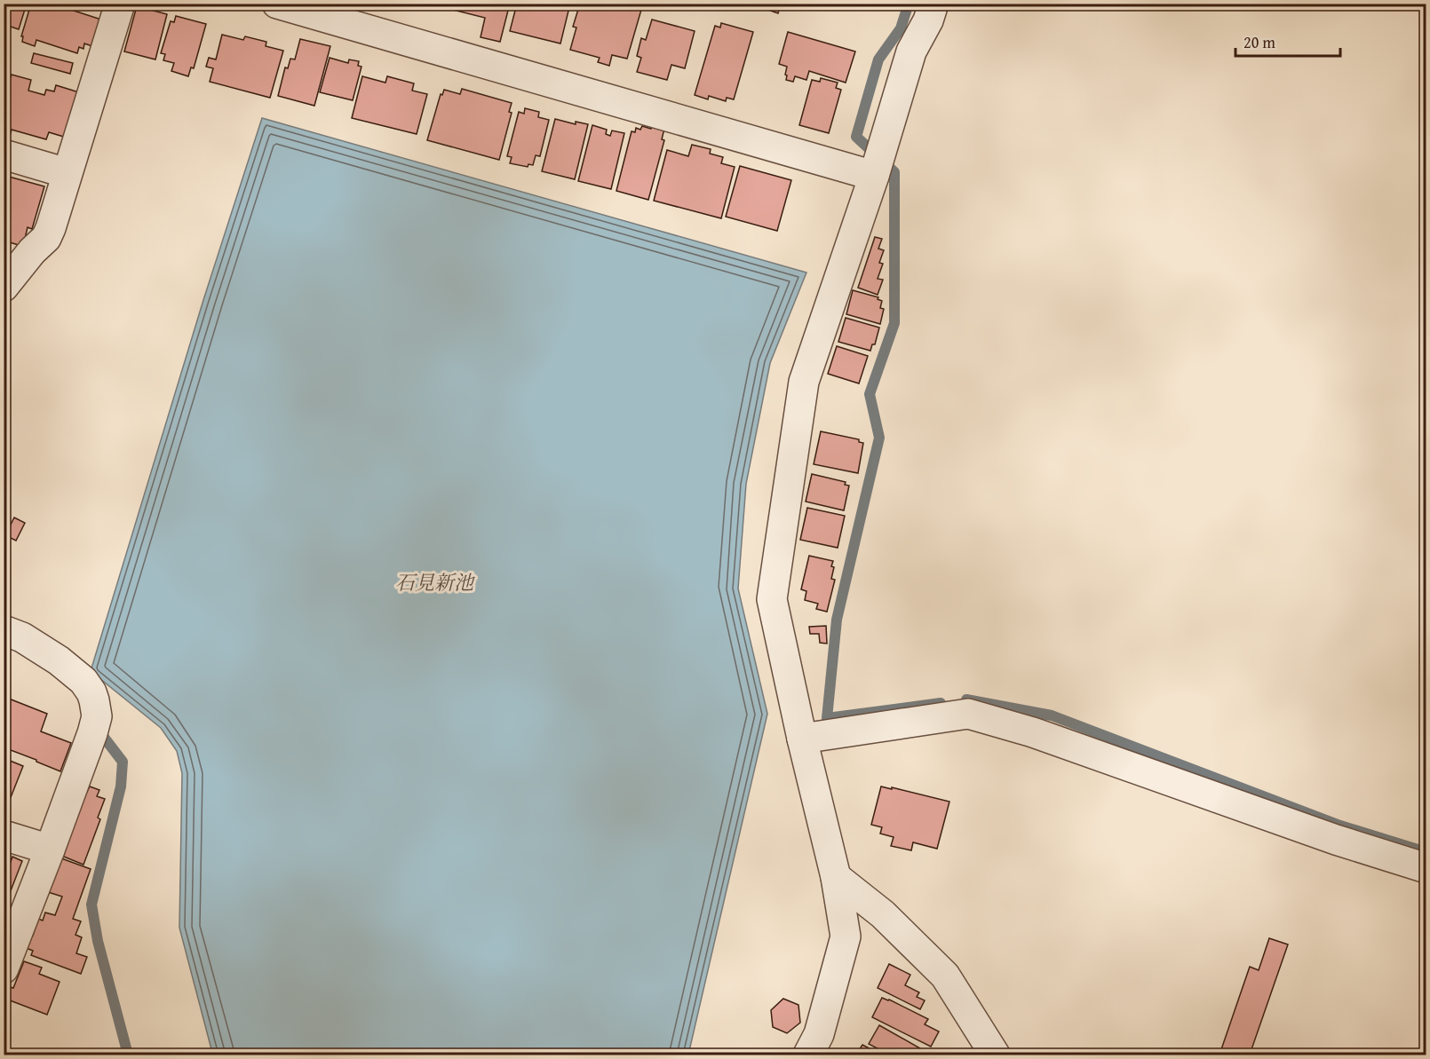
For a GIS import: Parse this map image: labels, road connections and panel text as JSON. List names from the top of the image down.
{
  "water": ["石見新池"],
  "scale_bar": "20 m"
}
